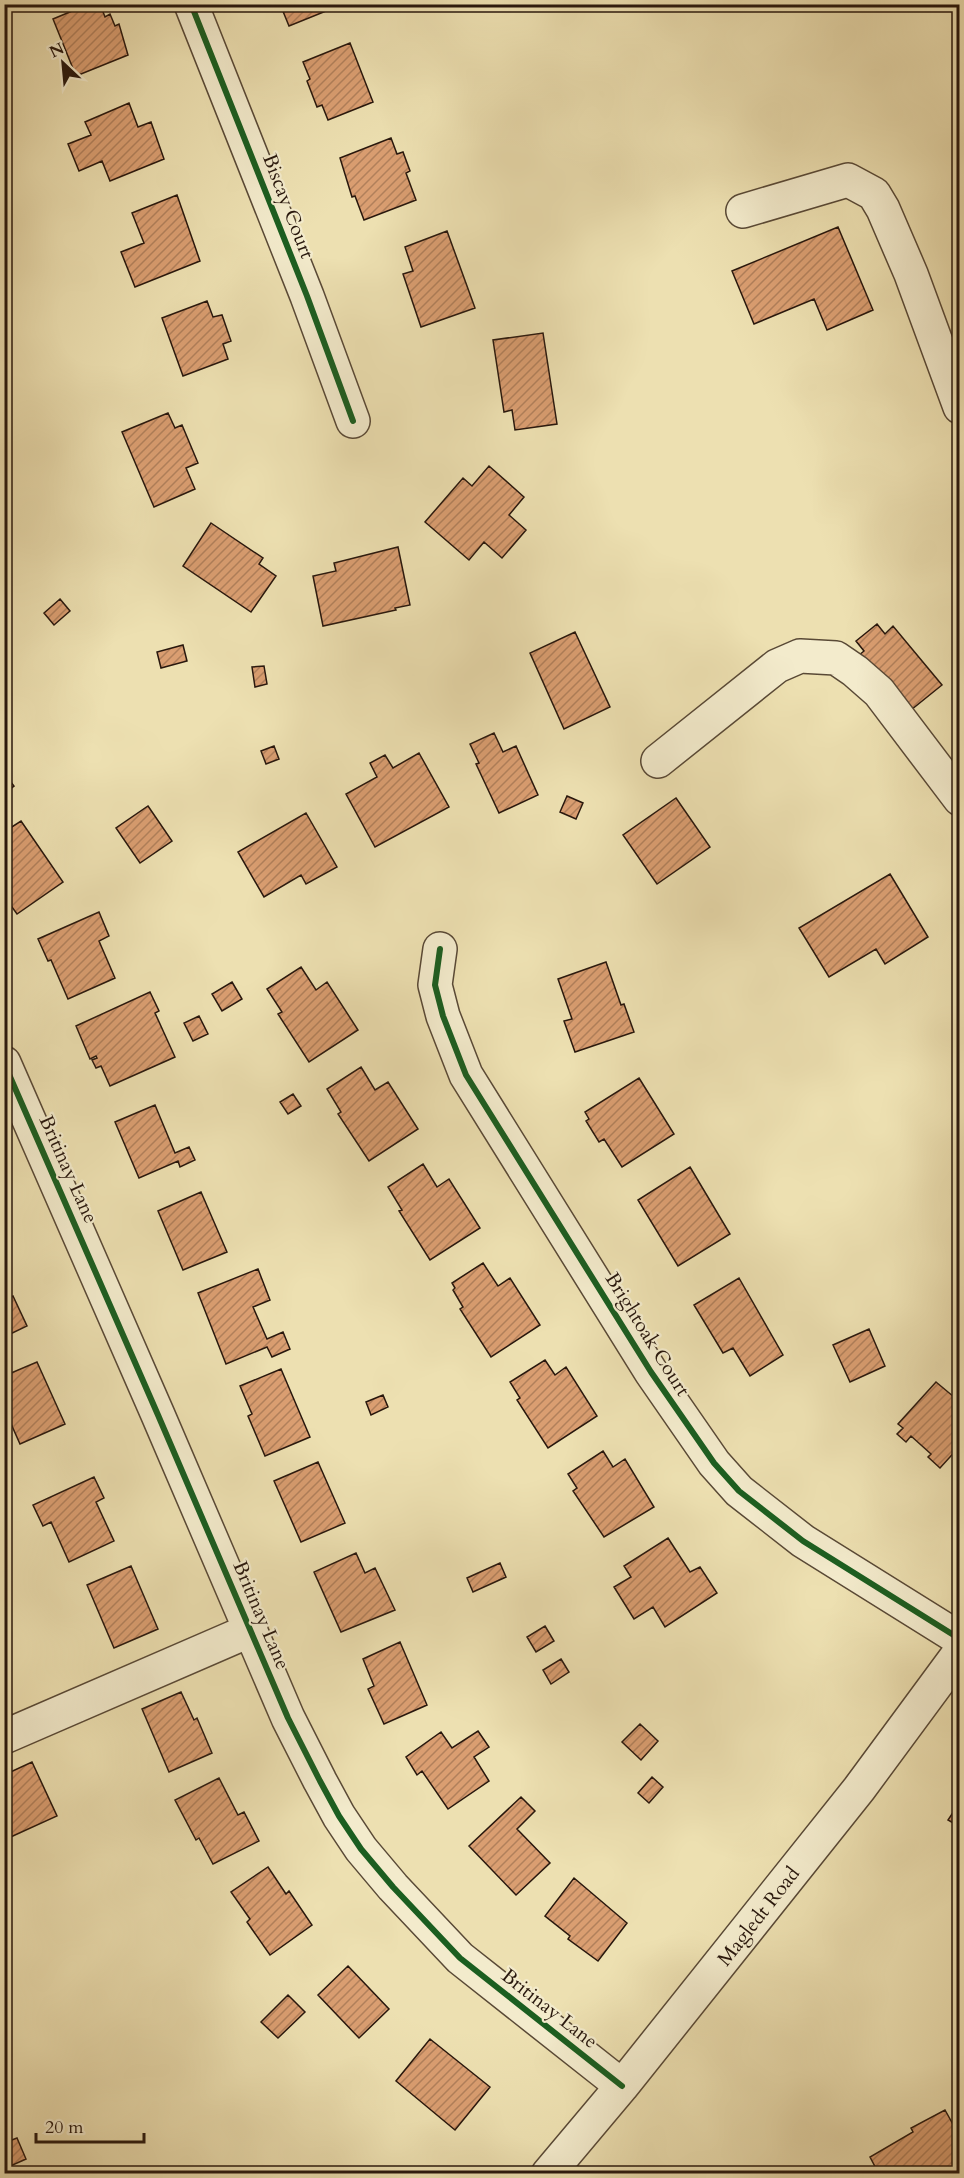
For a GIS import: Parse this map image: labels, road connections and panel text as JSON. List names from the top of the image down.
{
  "streets": {
    "street": [
      "Biscay Court",
      "Britinay Lane",
      "Brightoak Court",
      "Magledt Road"
    ]
  },
  "crossings": [
    ["Britinay Lane", "Magledt Road"]
  ],
  "scale_bar": "20 m",
  "north": "top left"
}
